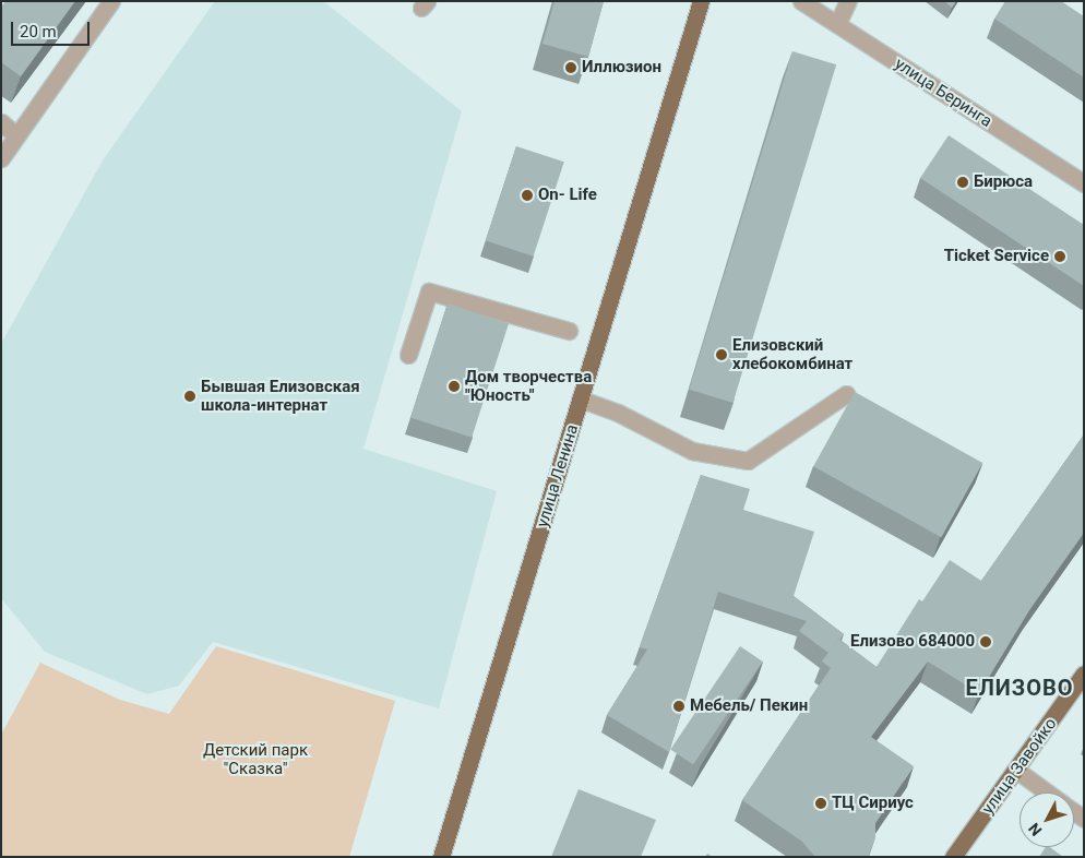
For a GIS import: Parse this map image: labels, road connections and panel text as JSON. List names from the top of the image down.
{
  "streets": {
    "main road": ["улица Ленина", "улица Завойко"],
    "street": ["улица Беринга"]
  },
  "districts": ["ЕЛИЗОВО"],
  "parks": ["Детский парк \"Сказка\""],
  "places": [
    "Иллюзион",
    "Бирюса",
    "On- Life",
    "Ticket Service",
    "Елизовский хлебокомбинат",
    "Дом творчества \"Юность\"",
    "Бывшая Елизовская школа-интернат",
    "Елизово 684000",
    "Мебель/ Пекин",
    "ТЦ Сириус"
  ],
  "scale_bar": "20 m",
  "north": "bottom left"
}
